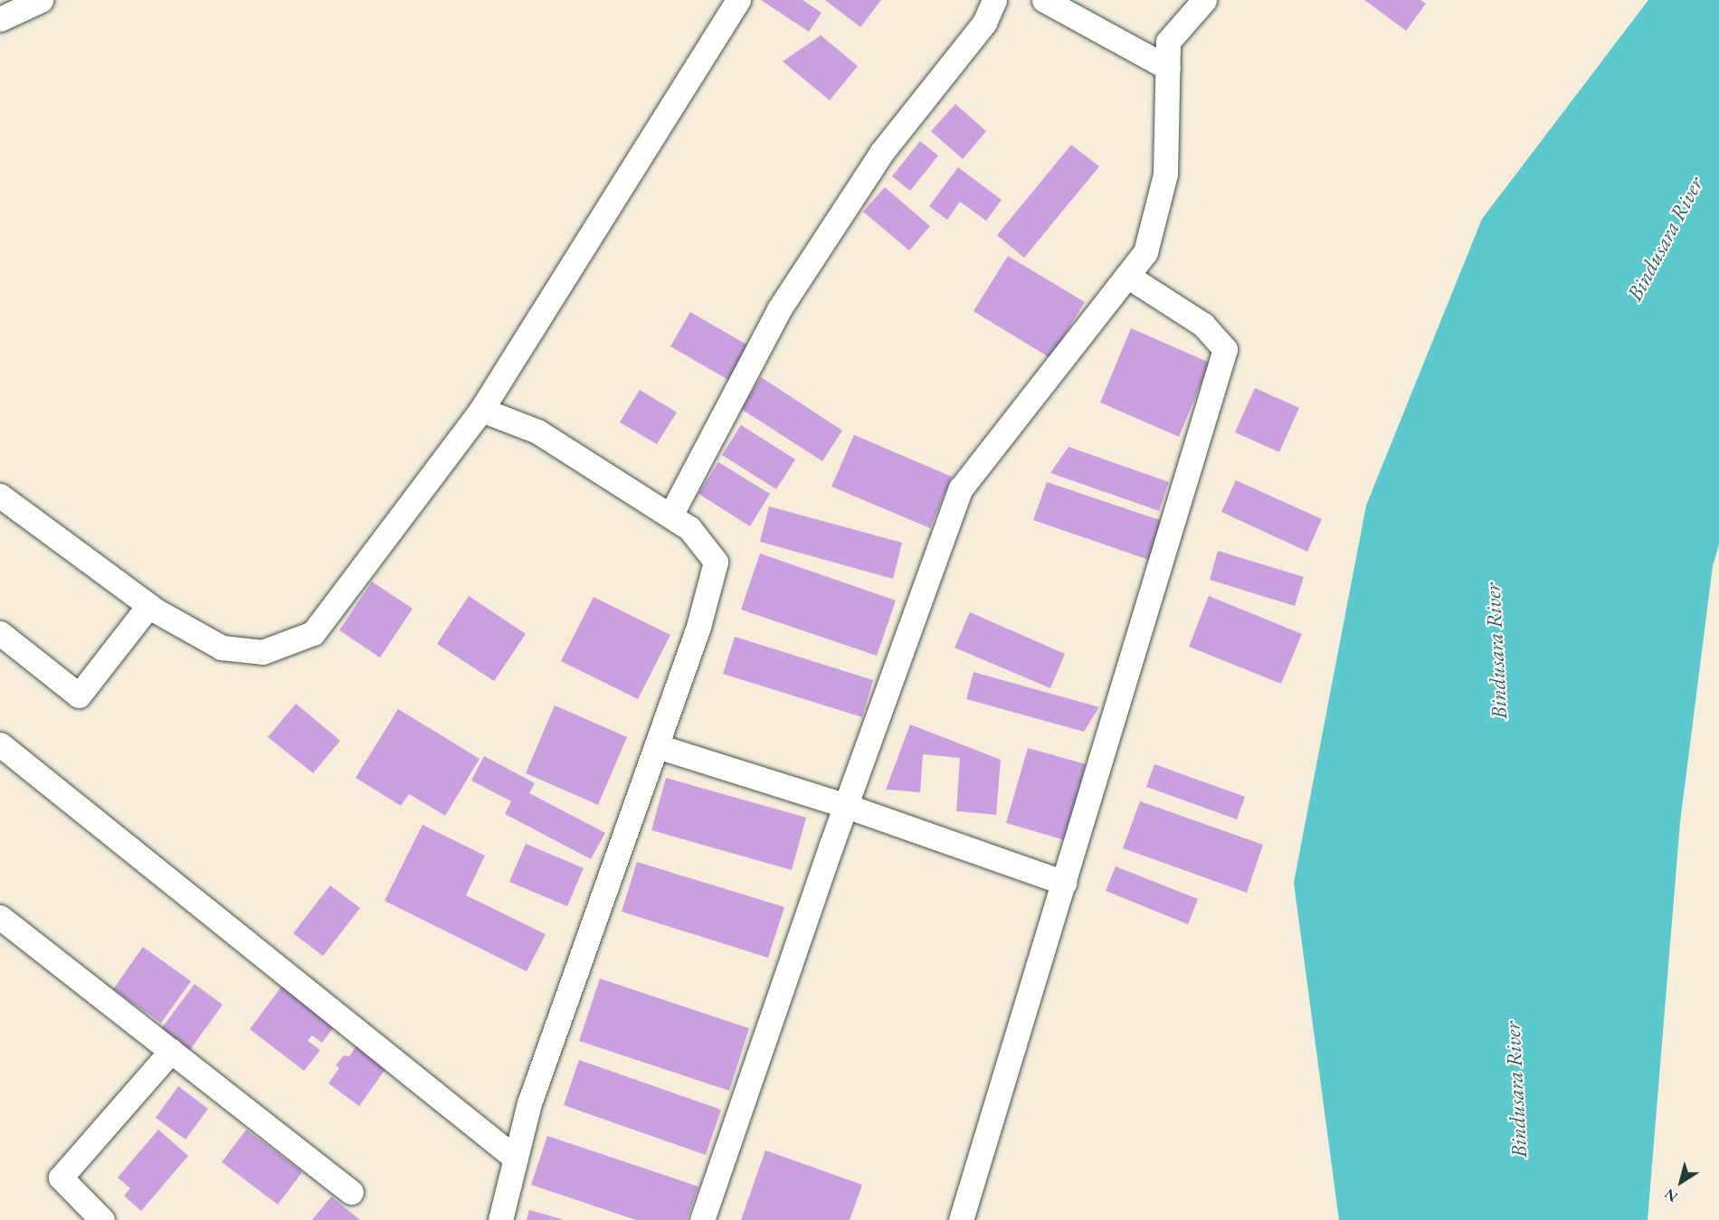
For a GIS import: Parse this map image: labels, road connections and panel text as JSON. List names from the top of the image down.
{
  "water": ["Bindusara River"],
  "north": "bottom left"
}
